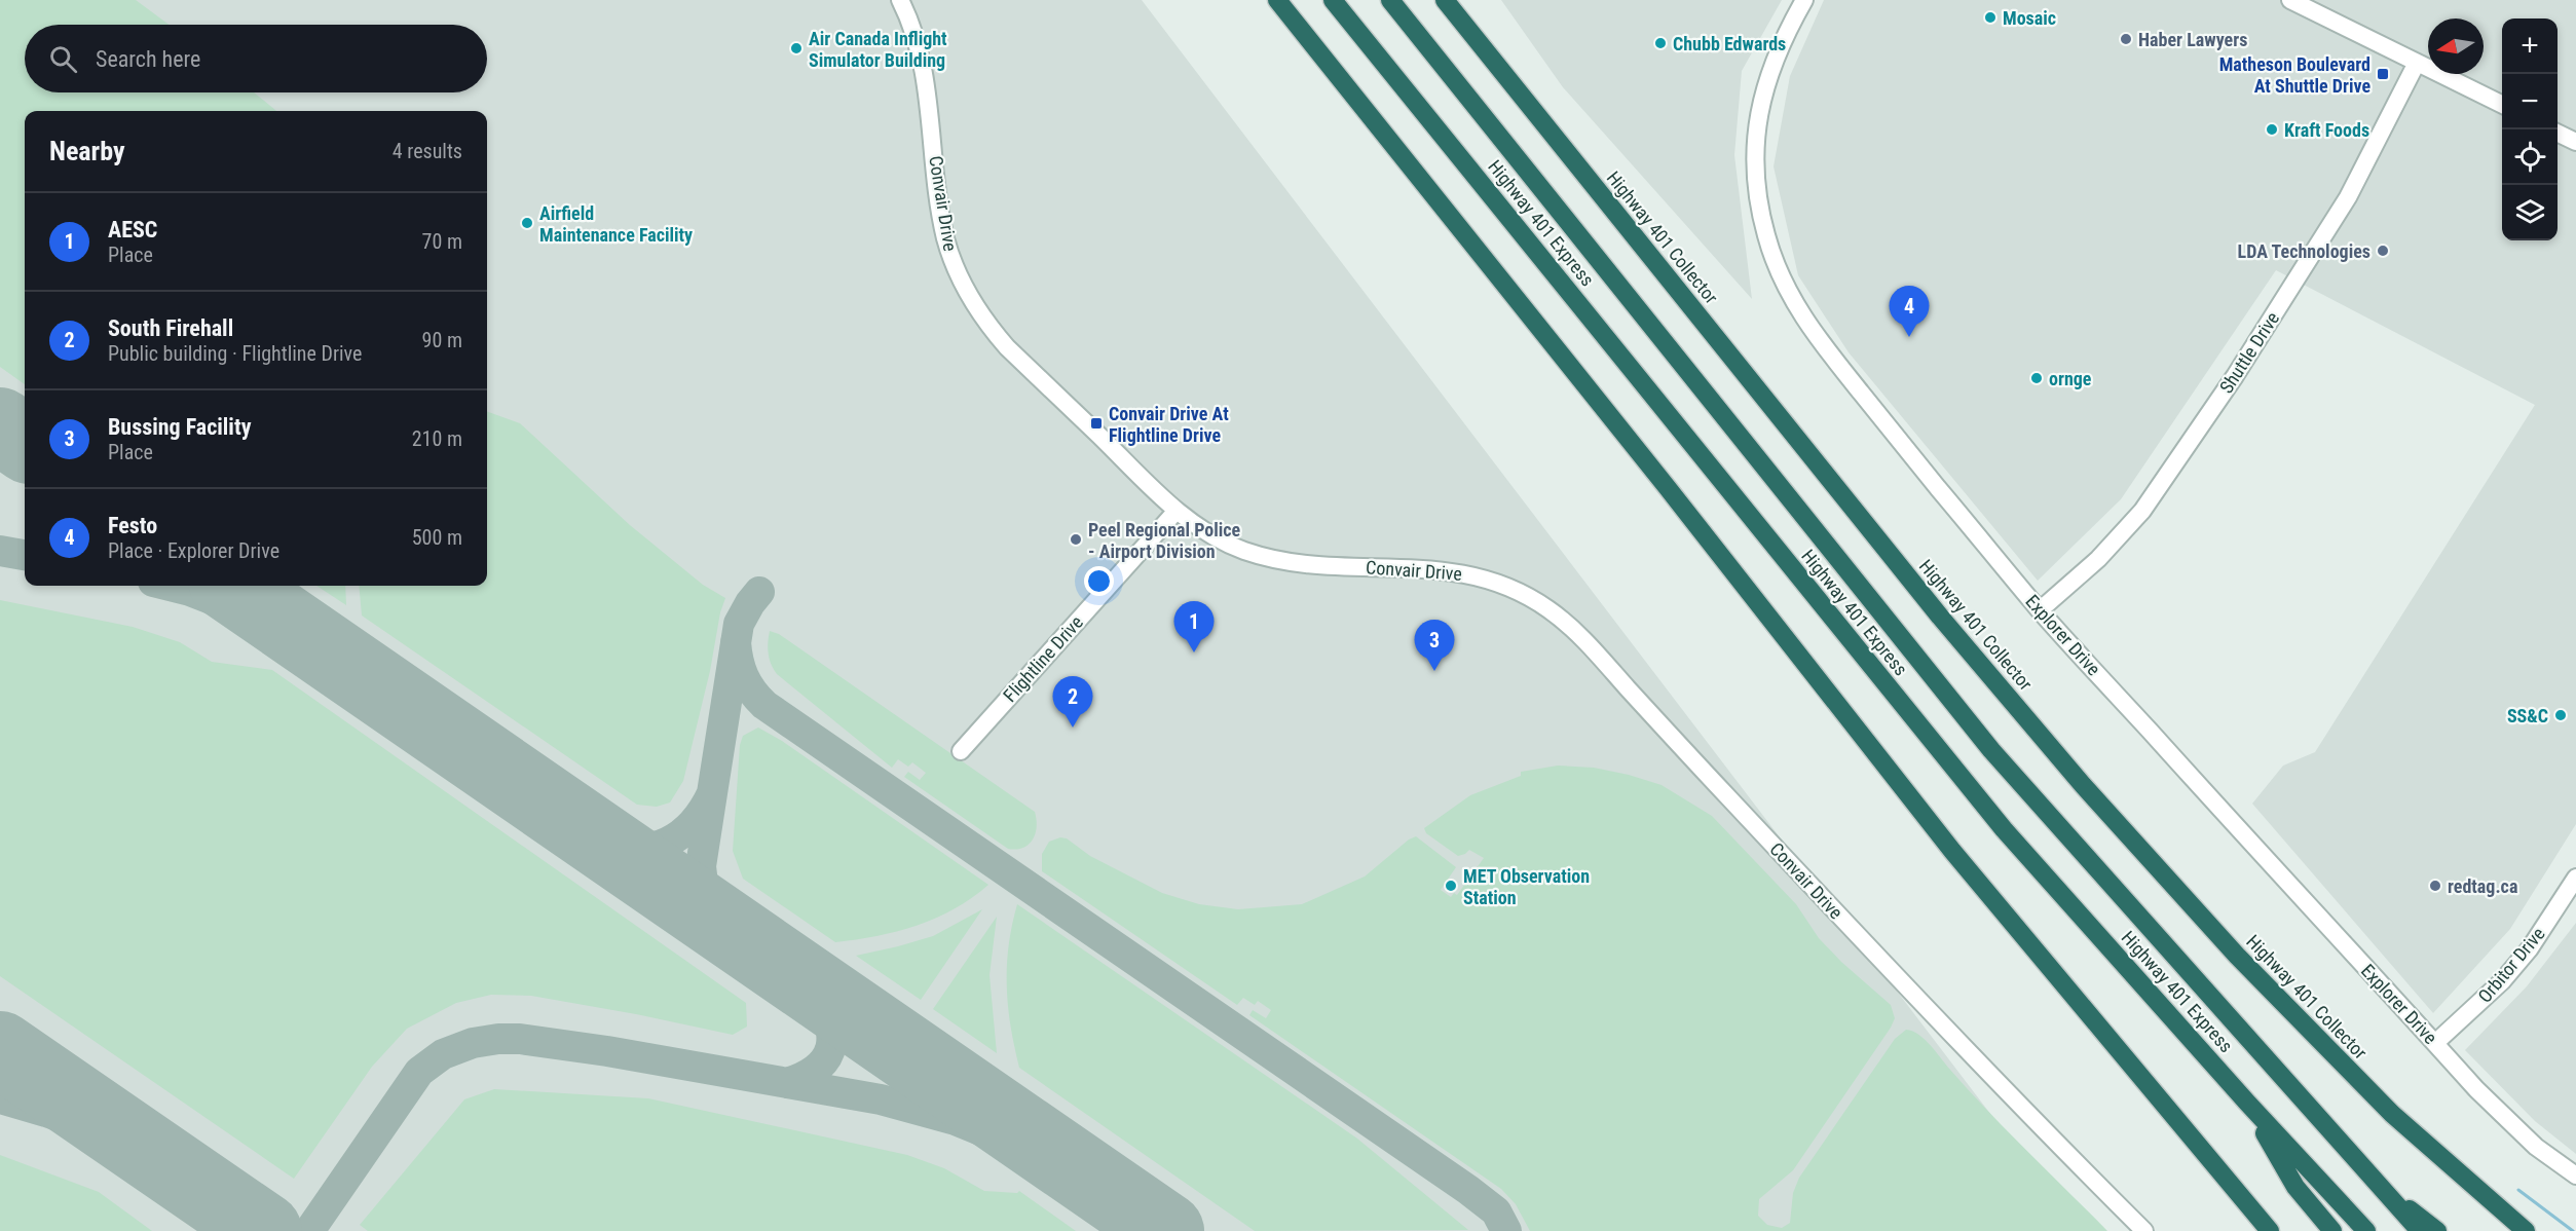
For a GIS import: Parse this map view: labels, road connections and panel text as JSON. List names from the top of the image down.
{
  "streets": {
    "highway": ["Highway 401 Express", "Highway 401 Collector"],
    "street": [
      "Convair Drive",
      "Shuttle Drive",
      "Explorer Drive",
      "Flightline Drive",
      "Orbitor Drive"
    ]
  },
  "crossings": [
    ["Convair Drive", "Flightline Drive"],
    ["Shuttle Drive", "Explorer Drive"],
    ["Explorer Drive", "Orbitor Drive"]
  ],
  "places": {
    "other": [
      "Mosaic",
      "Haber Lawyers",
      "Chubb Edwards",
      "Air Canada Inflight Simulator Building",
      "Kraft Foods",
      "Airfield Maintenance Facility",
      "LDA Technologies",
      "ornge",
      "Peel Regional Police - Airport Division",
      "SS&C",
      "MET Observation Station",
      "redtag.ca"
    ],
    "transit": ["Matheson Boulevard At Shuttle Drive", "Convair Drive At Flightline Drive"]
  },
  "north": "left",
  "page": {
    "map_buttons": ["+", "−"],
    "search": "Search here",
    "heading": ["Nearby", "4 results"],
    "list": [
      {
        "mark": "1",
        "name": "AESC",
        "note": "Place",
        "value": "70 m"
      },
      {
        "mark": "2",
        "name": "South Firehall",
        "note": "Public building · Flightline Drive",
        "value": "90 m"
      },
      {
        "mark": "3",
        "name": "Bussing Facility",
        "note": "Place",
        "value": "210 m"
      },
      {
        "mark": "4",
        "name": "Festo",
        "note": "Place · Explorer Drive",
        "value": "500 m"
      }
    ],
    "pins": [
      "4",
      "1",
      "3",
      "2"
    ]
  }
}
